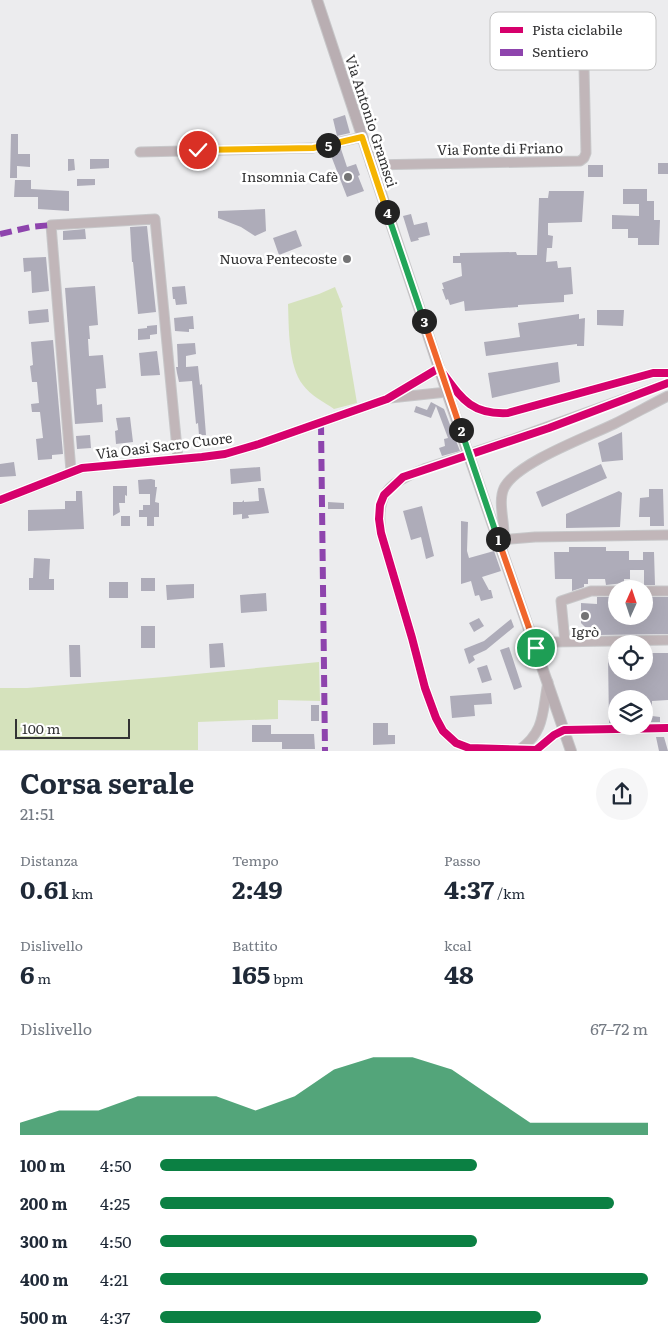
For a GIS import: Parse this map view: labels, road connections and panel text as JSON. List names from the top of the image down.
{
  "streets": {
    "main road": ["Via Antonio Gramsci"],
    "street": ["Via Fonte di Friano", "Via Oasi Sacro Cuore"]
  },
  "crossings": [
    ["Via Antonio Gramsci", "Via Fonte di Friano"],
    ["Via Antonio Gramsci", "Via Oasi Sacro Cuore"]
  ],
  "places": ["Insomnia Cafè", "Nuova Pentecoste", "Igrò"],
  "legend": ["Pista ciclabile", "Sentiero"],
  "scale_bar": "100 m",
  "north": "top",
  "page": {
    "pins": [
      "5",
      "4",
      "3",
      "2",
      "1"
    ],
    "scale": "100 m",
    "heading": ["Corsa serale", "21:51"],
    "stats": [
      ["Distanza", "0.61 km"],
      ["Tempo", "2:49"],
      ["Passo", "4:37 /km"],
      ["Dislivello", "6 m"],
      ["Battito", "165 bpm"],
      ["kcal", "48"]
    ],
    "chart": ["Dislivello", "67–72 m"],
    "list": [
      {
        "name": "100 m",
        "note": "4:50"
      },
      {
        "name": "200 m",
        "note": "4:25"
      },
      {
        "name": "300 m",
        "note": "4:50"
      },
      {
        "name": "400 m",
        "note": "4:21"
      },
      {
        "name": "500 m",
        "note": "4:37"
      }
    ]
  }
}
